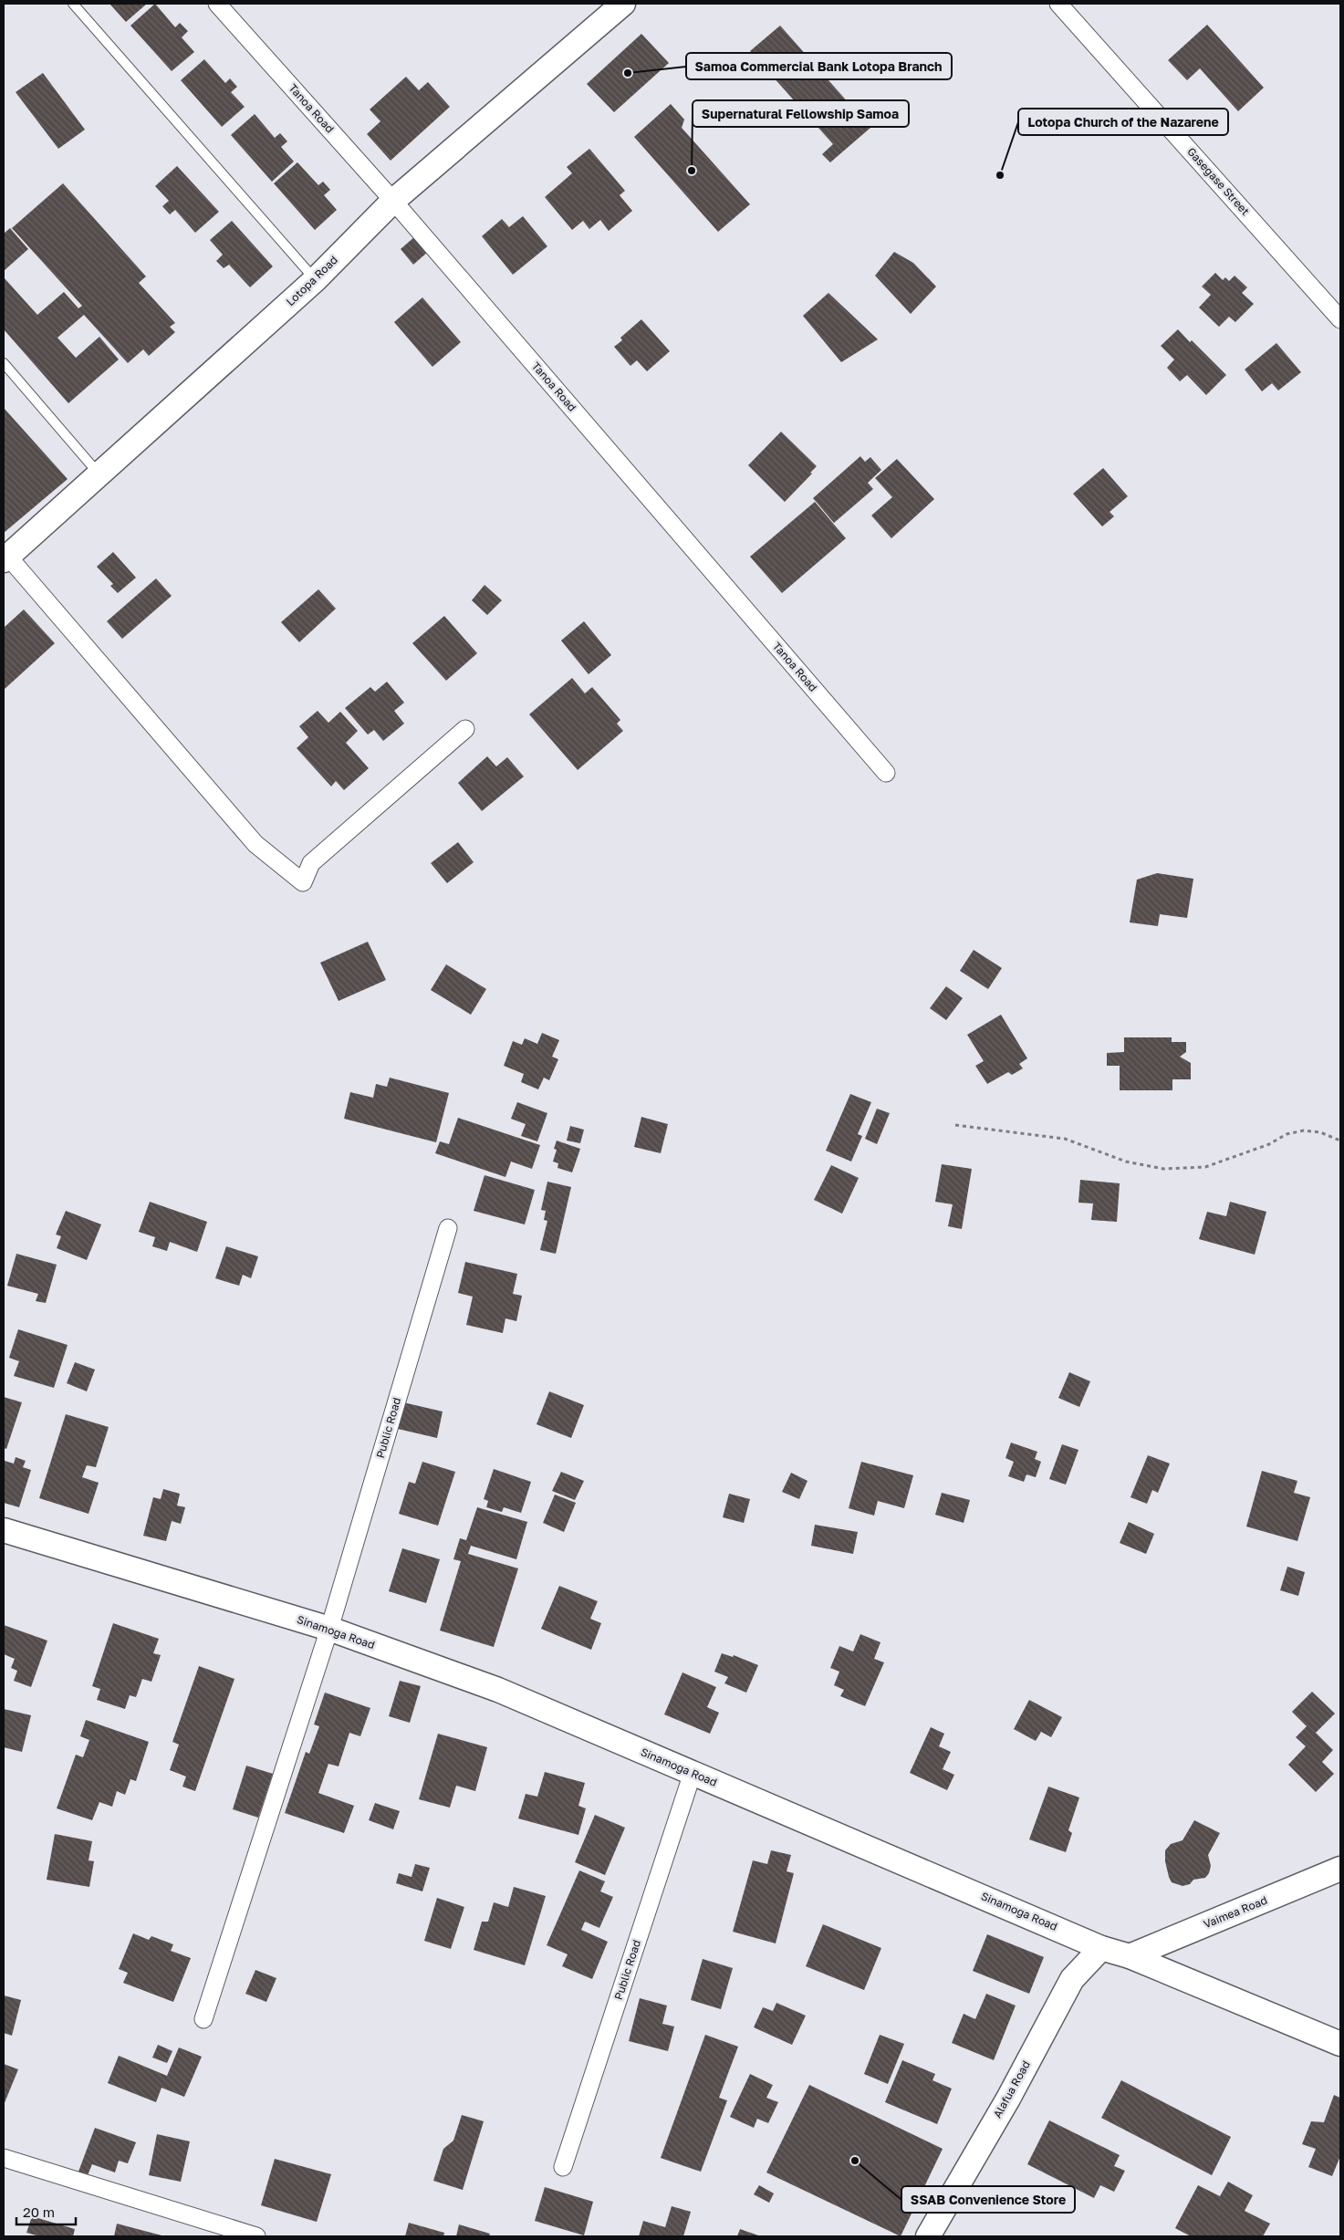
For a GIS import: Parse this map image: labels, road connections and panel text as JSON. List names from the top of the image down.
{
  "streets": {
    "street": [
      "Tanoa Road",
      "Gasegase Street",
      "Lotopa Road",
      "Public Road",
      "Sinamoga Road",
      "Vaimea Road",
      "Alafua Road"
    ]
  },
  "crossings": [
    ["Tanoa Road", "Lotopa Road"],
    ["Public Road", "Sinamoga Road"],
    ["Sinamoga Road", "Vaimea Road"],
    ["Sinamoga Road", "Alafua Road"]
  ],
  "places": [
    "Samoa Commercial Bank Lotopa Branch",
    "Supernatural Fellowship Samoa",
    "Lotopa Church of the Nazarene",
    "SSAB Convenience Store"
  ],
  "scale_bar": "20 m"
}
